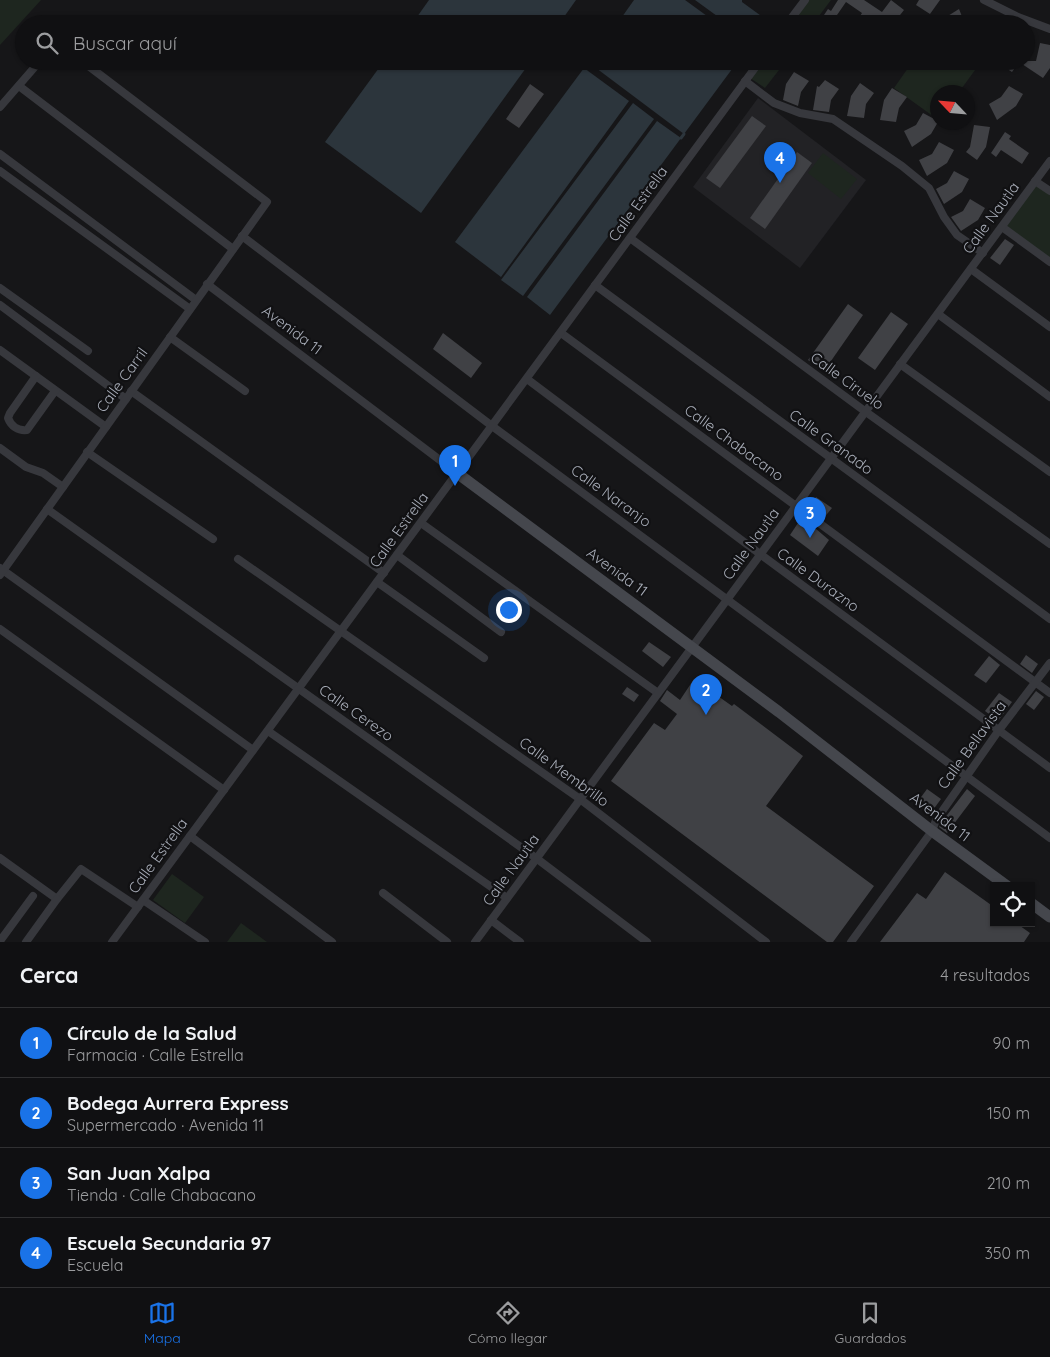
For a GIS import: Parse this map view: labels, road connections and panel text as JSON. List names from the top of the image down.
{
  "streets": {
    "street": [
      "Calle Estrella",
      "Calle Nautla",
      "Avenida 11",
      "Calle Carril",
      "Calle Ciruelo",
      "Calle Granado",
      "Calle Chabacano",
      "Calle Naranjo",
      "Calle Durazno",
      "Calle Cerezo",
      "Calle Bellavista",
      "Calle Membrillo"
    ]
  },
  "crossings": [
    ["Calle Estrella", "Avenida 11"],
    ["Calle Estrella", "Calle Ciruelo"],
    ["Calle Estrella", "Calle Granado"],
    ["Calle Estrella", "Calle Chabacano"],
    ["Calle Estrella", "Calle Naranjo"],
    ["Calle Estrella", "Calle Durazno"],
    ["Calle Estrella", "Calle Cerezo"],
    ["Calle Estrella", "Calle Membrillo"],
    ["Calle Nautla", "Avenida 11"],
    ["Calle Nautla", "Calle Ciruelo"],
    ["Calle Nautla", "Calle Granado"],
    ["Calle Nautla", "Calle Chabacano"],
    ["Calle Nautla", "Calle Naranjo"],
    ["Calle Nautla", "Calle Durazno"],
    ["Calle Nautla", "Calle Cerezo"],
    ["Calle Nautla", "Calle Membrillo"],
    ["Avenida 11", "Calle Carril"],
    ["Avenida 11", "Calle Bellavista"],
    ["Calle Carril", "Calle Naranjo"],
    ["Calle Carril", "Calle Cerezo"],
    ["Calle Chabacano", "Calle Bellavista"],
    ["Calle Naranjo", "Calle Bellavista"],
    ["Calle Durazno", "Calle Bellavista"]
  ],
  "north": "top left",
  "page": {
    "search": "Buscar aquí",
    "pins": [
      "4",
      "1",
      "3",
      "2"
    ],
    "heading": ["Cerca", "4 resultados"],
    "list": [
      {
        "mark": "1",
        "name": "Círculo de la Salud",
        "note": "Farmacia · Calle Estrella",
        "value": "90 m"
      },
      {
        "mark": "2",
        "name": "Bodega Aurrera Express",
        "note": "Supermercado · Avenida 11",
        "value": "150 m"
      },
      {
        "mark": "3",
        "name": "San Juan Xalpa",
        "note": "Tienda · Calle Chabacano",
        "value": "210 m"
      },
      {
        "mark": "4",
        "name": "Escuela Secundaria 97",
        "note": "Escuela",
        "value": "350 m"
      }
    ],
    "nav": ["Mapa", "Cómo llegar", "Guardados"]
  }
}
